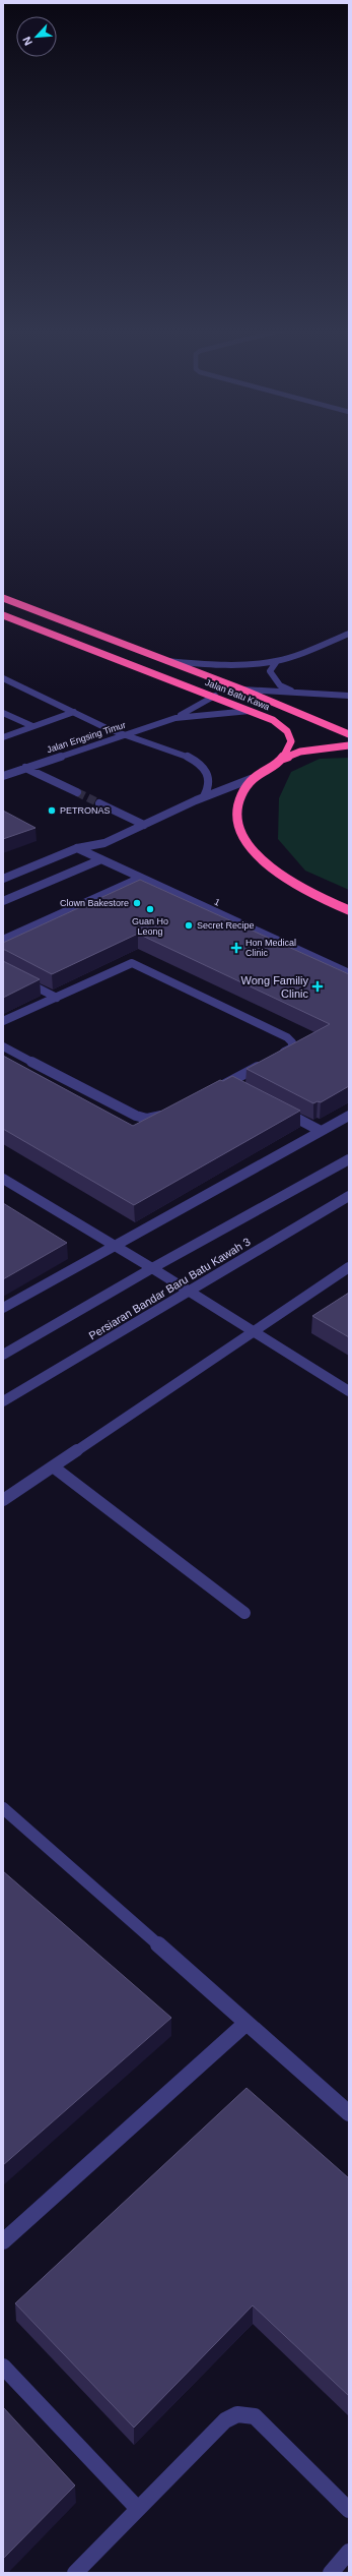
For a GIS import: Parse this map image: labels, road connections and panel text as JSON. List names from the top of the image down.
{
  "streets": {
    "highway": ["Jalan Batu Kawa"],
    "street": ["Jalan Engsing Timur", "1", "Persiaran Bandar Baru Batu Kawah 3"]
  },
  "crossings": [
    ["Jalan Batu Kawa", "Jalan Engsing Timur"]
  ],
  "places": {
    "other": [
      "PETRONAS",
      "Clown Bakestore",
      "Guan Ho Leong",
      "Secret Recipe"
    ],
    "health": ["Hon Medical Clinic", "Wong Familiy Clinic"]
  },
  "north": "bottom left"
}
